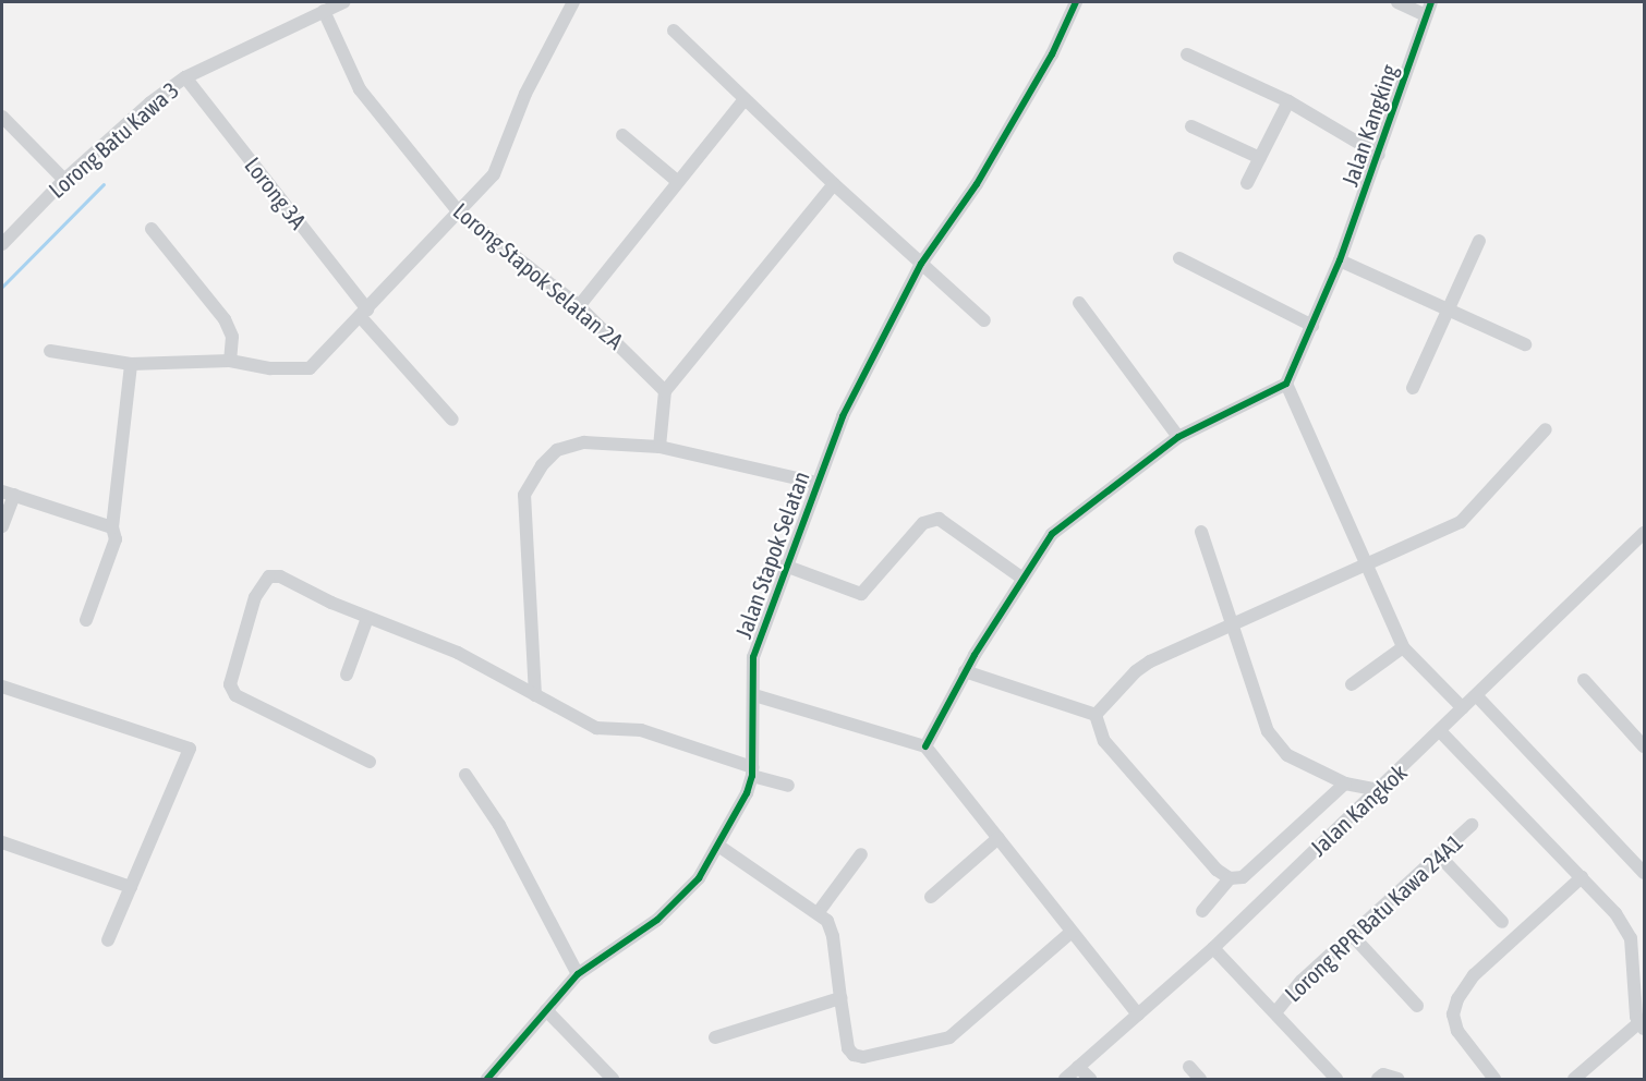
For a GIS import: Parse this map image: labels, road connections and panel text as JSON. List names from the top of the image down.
{
  "streets": {
    "street": [
      "Jalan Kangking",
      "Lorong Batu Kawa 3",
      "Lorong 3A",
      "Lorong Stapok Selatan 2A",
      "Jalan Stapok Selatan",
      "Jalan Kangkok",
      "Lorong RPR Batu Kawa 24A1"
    ]
  },
  "crossings": [
    ["Lorong Batu Kawa 3", "Lorong 3A"],
    ["Lorong Batu Kawa 3", "Lorong Stapok Selatan 2A"]
  ]
}
